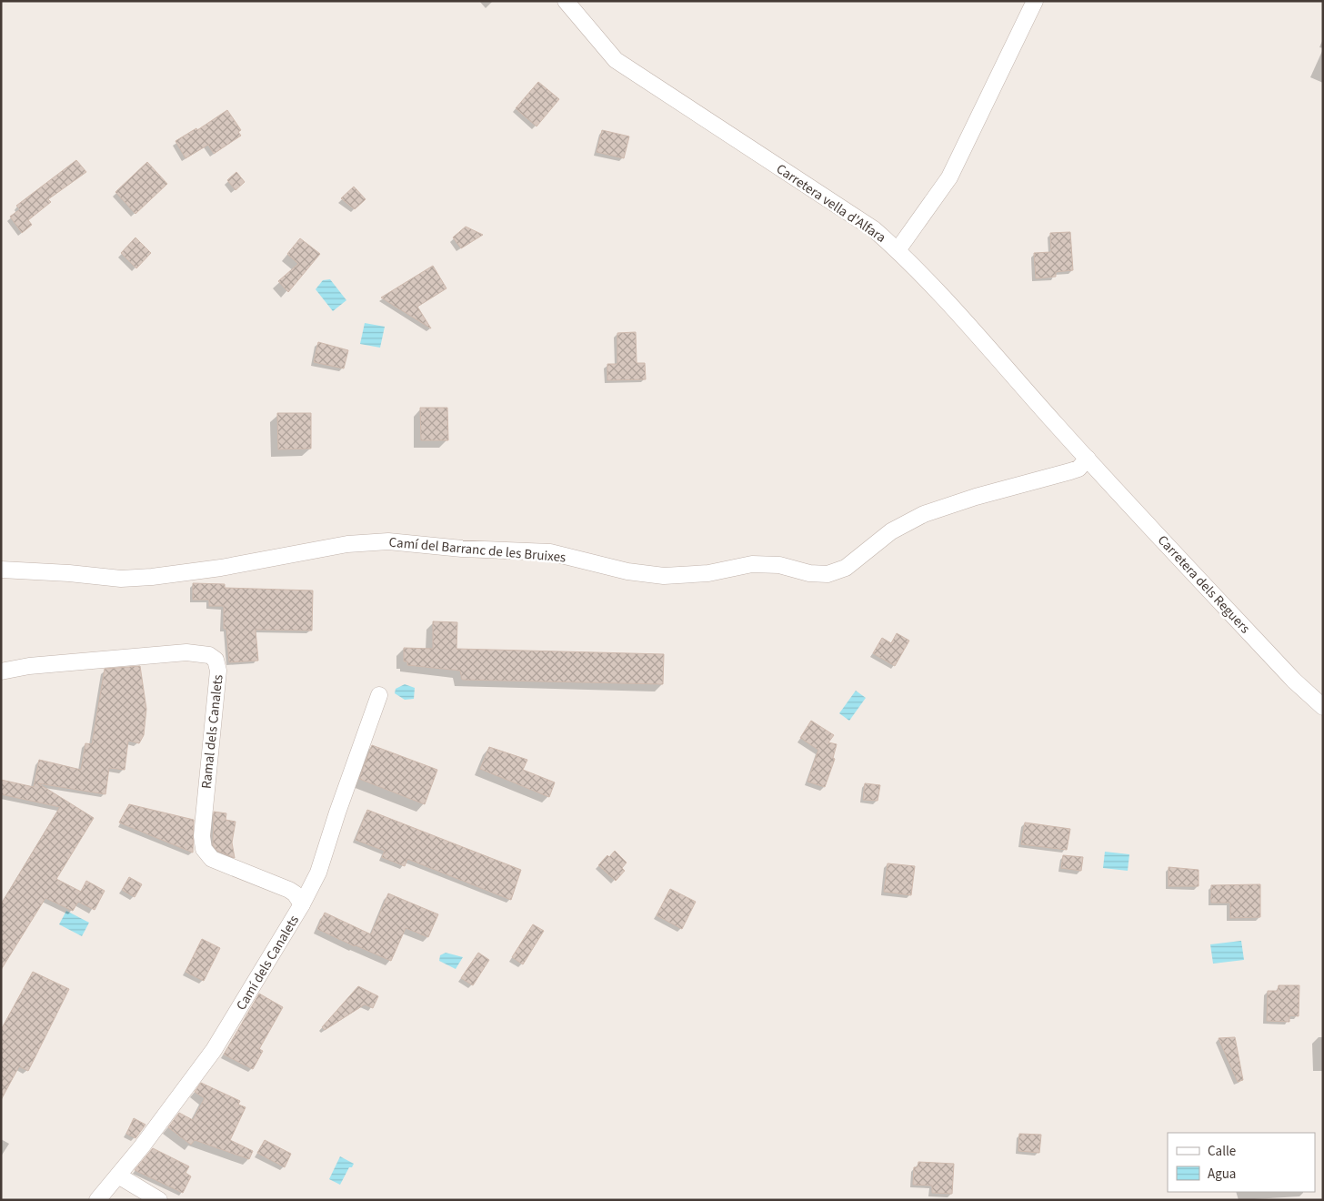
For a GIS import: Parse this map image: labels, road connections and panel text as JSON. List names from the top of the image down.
{
  "streets": {
    "street": [
      "Carretera vella d'Alfara",
      "Camí del Barranc de les Bruixes",
      "Carretera dels Reguers",
      "Ramal dels Canalets",
      "Camí dels Canalets"
    ]
  },
  "crossings": [
    ["Carretera vella d'Alfara", "Camí del Barranc de les Bruixes"],
    ["Carretera vella d'Alfara", "Carretera dels Reguers"],
    ["Camí del Barranc de les Bruixes", "Carretera dels Reguers"],
    ["Ramal dels Canalets", "Camí dels Canalets"]
  ],
  "legend": ["Calle", "Agua"]
}
